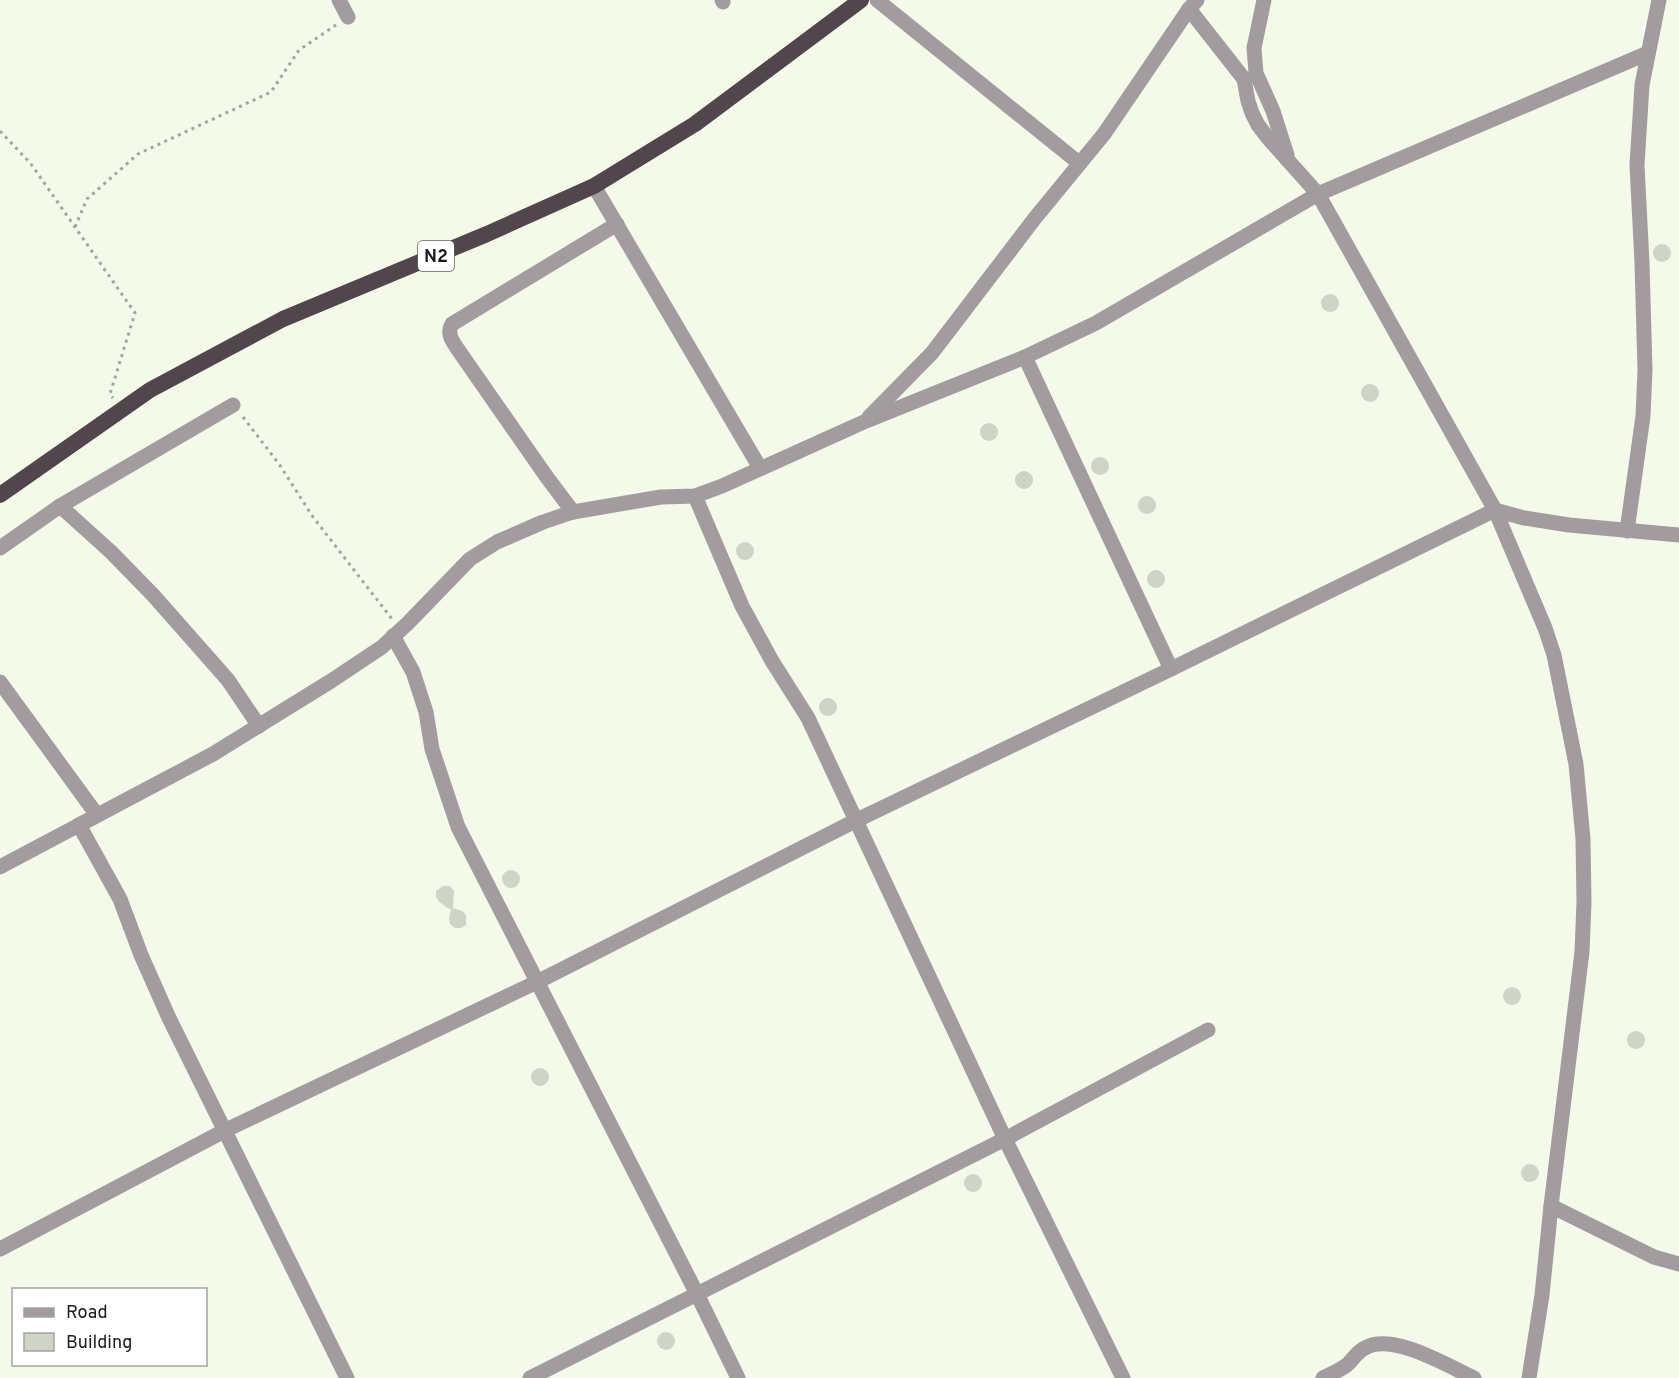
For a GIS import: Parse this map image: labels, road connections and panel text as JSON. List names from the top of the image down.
{
  "streets": {
    "highway": ["N2"]
  },
  "legend": ["Road", "Building"]
}
